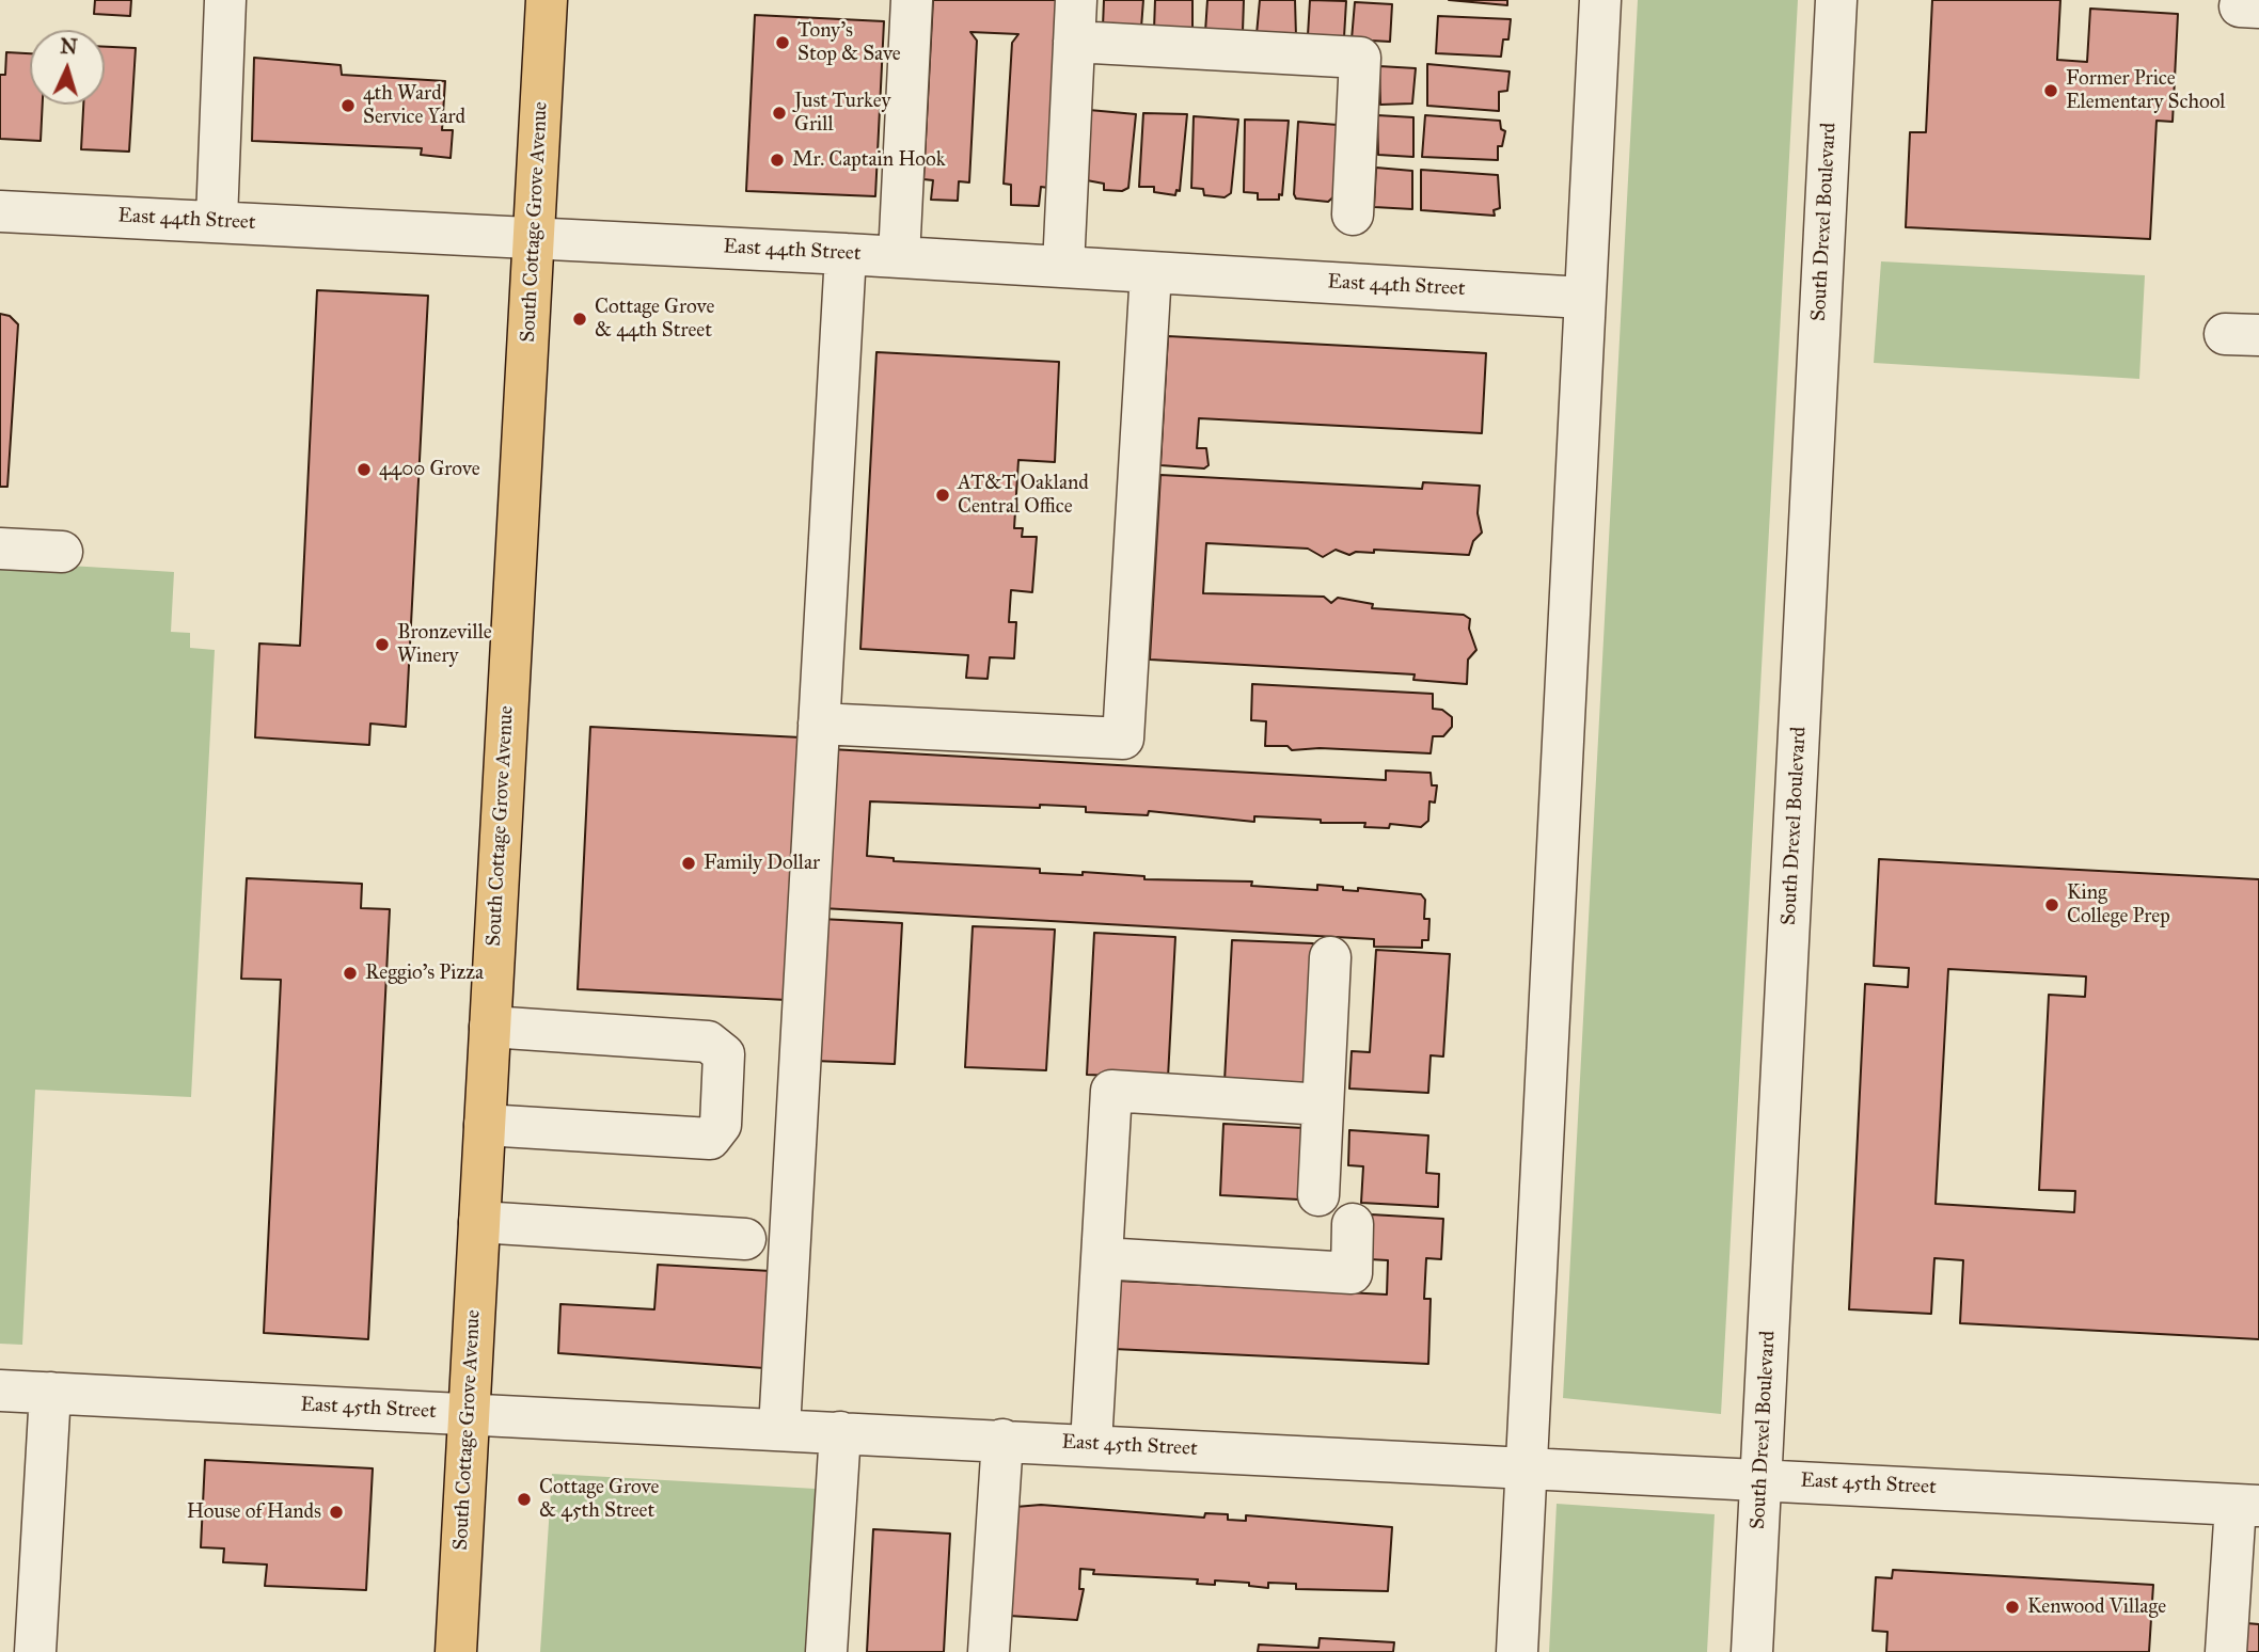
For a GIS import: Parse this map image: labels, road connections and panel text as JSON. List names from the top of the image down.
{
  "streets": {
    "main road": ["South Cottage Grove Avenue"],
    "street": ["East 44th Street", "South Drexel Boulevard", "East 45th Street"]
  },
  "crossings": [
    ["East 44th Street", "South Cottage Grove Avenue"],
    ["South Cottage Grove Avenue", "East 45th Street"],
    ["South Drexel Boulevard", "East 45th Street"]
  ],
  "places": [
    "Tony's Stop & Save",
    "Former Price Elementary School",
    "4th Ward Service Yard",
    "Just Turkey Grill",
    "Mr. Captain Hook",
    "Cottage Grove & 44th Street",
    "4400 Grove",
    "AT&T Oakland Central Office",
    "Bronzeville Winery",
    "Family Dollar",
    "King College Prep",
    "Reggio's Pizza",
    "Cottage Grove & 45th Street",
    "House of Hands",
    "Kenwood Village"
  ],
  "north": "top"
}
